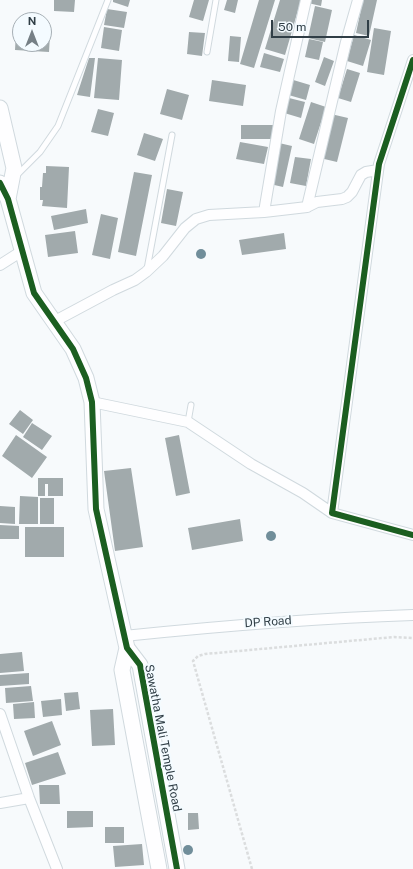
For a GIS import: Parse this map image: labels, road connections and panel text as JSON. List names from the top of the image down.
{
  "streets": {
    "street": ["DP Road", "Sawatha Mali Temple Road"]
  },
  "crossings": [
    ["DP Road", "Sawatha Mali Temple Road"]
  ],
  "scale_bar": "50 m",
  "north": "top"
}
